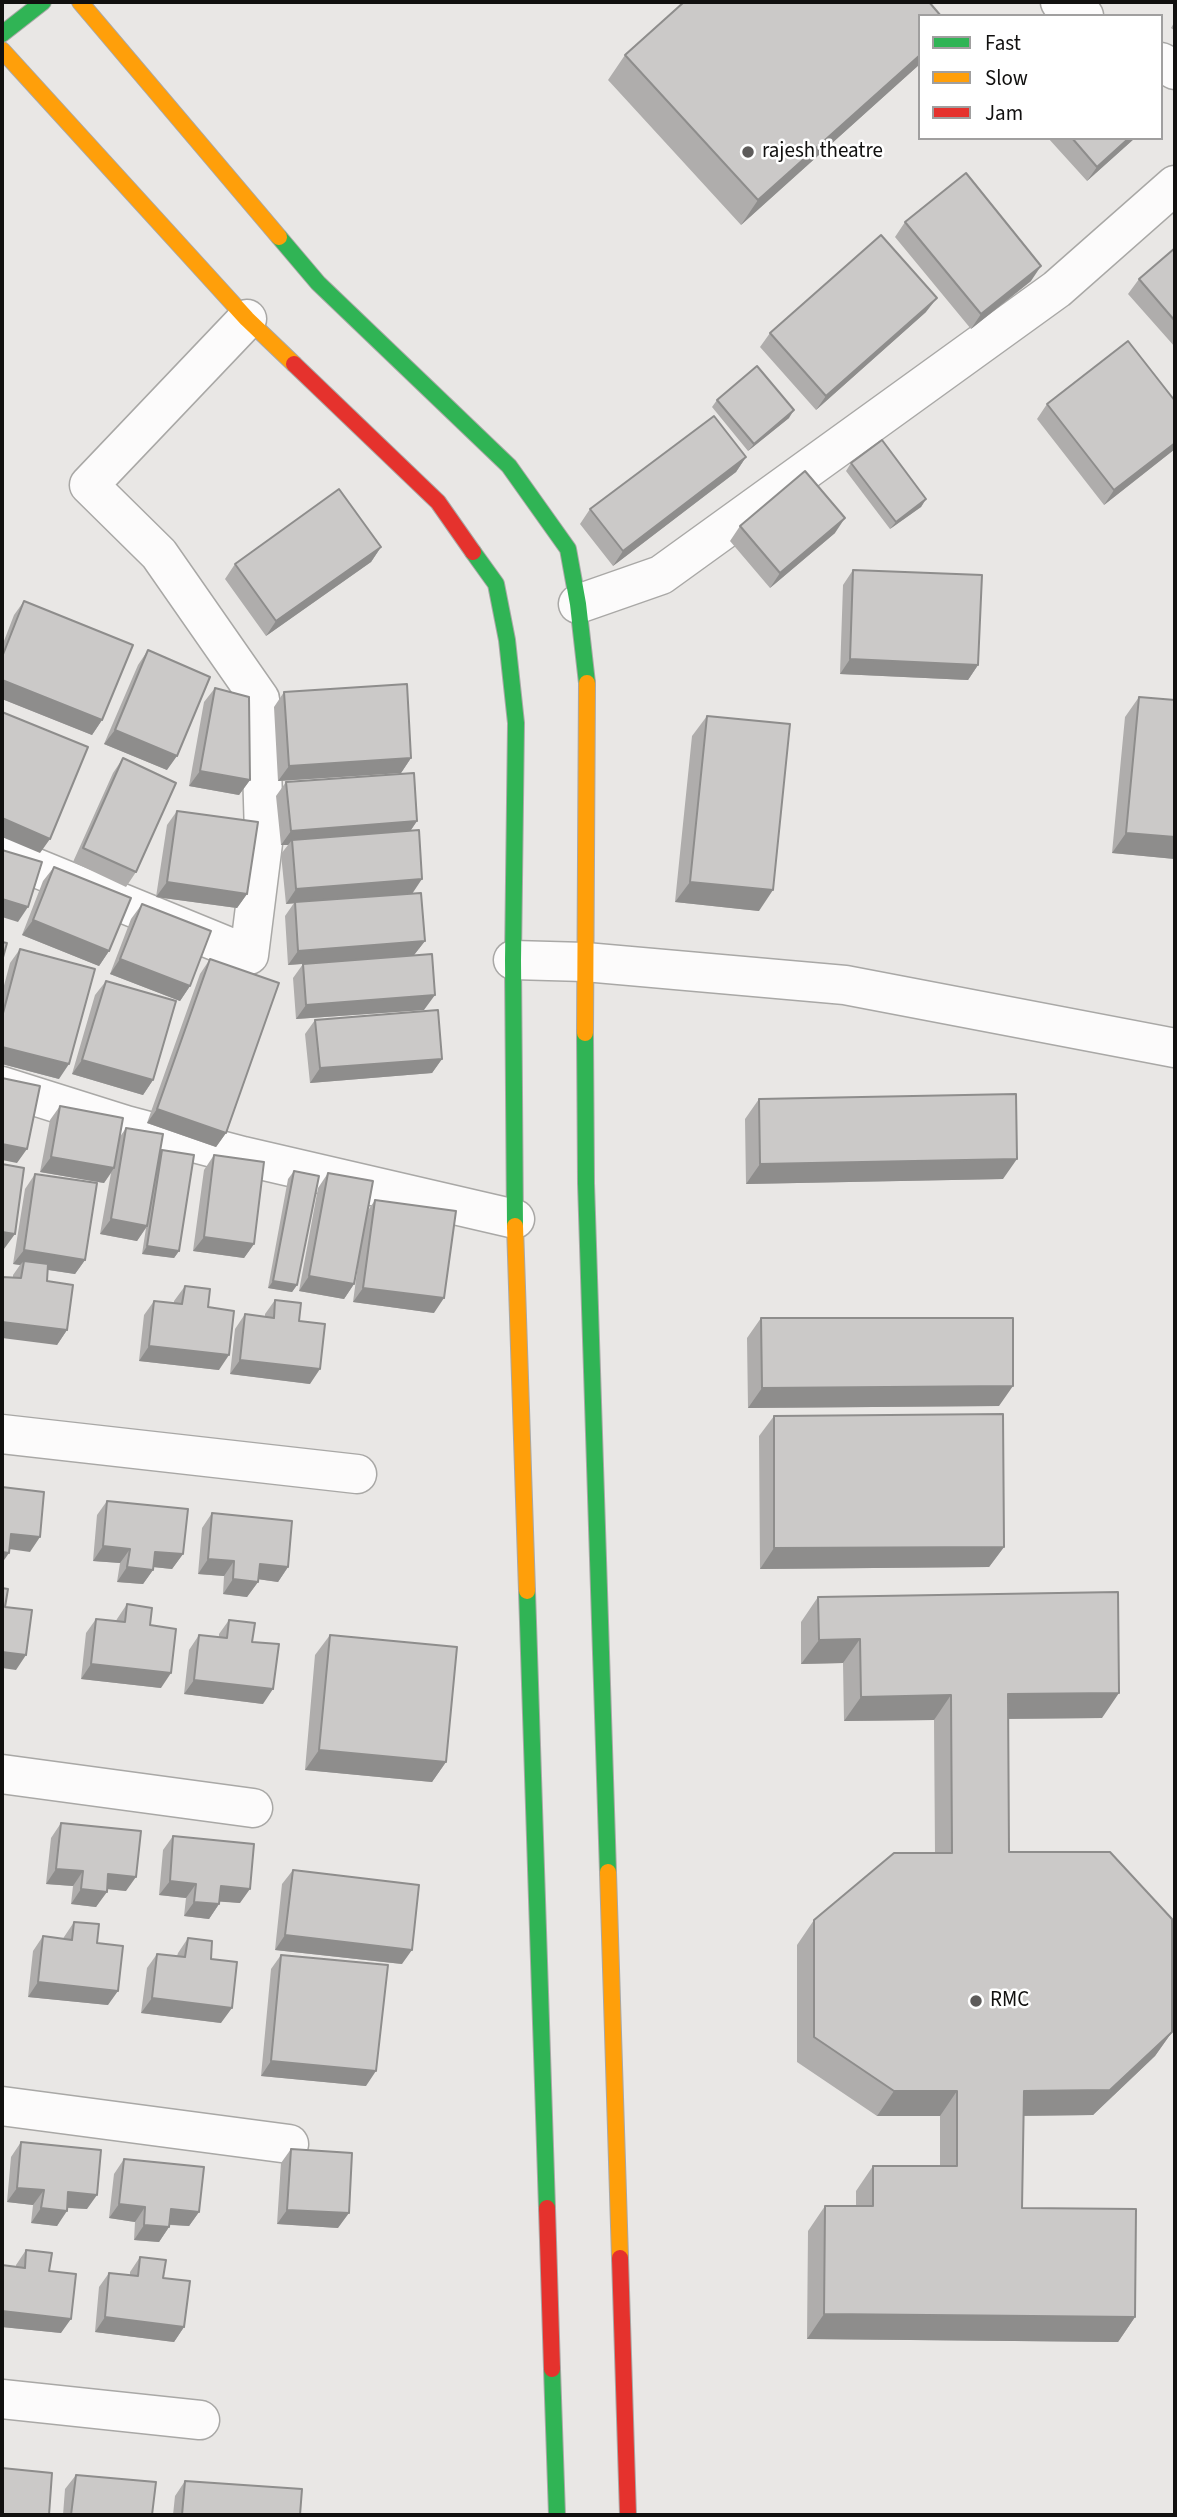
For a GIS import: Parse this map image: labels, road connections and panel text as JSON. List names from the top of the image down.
{
  "places": ["rajesh theatre", "RMC"],
  "legend": ["Fast", "Slow", "Jam"]
}
